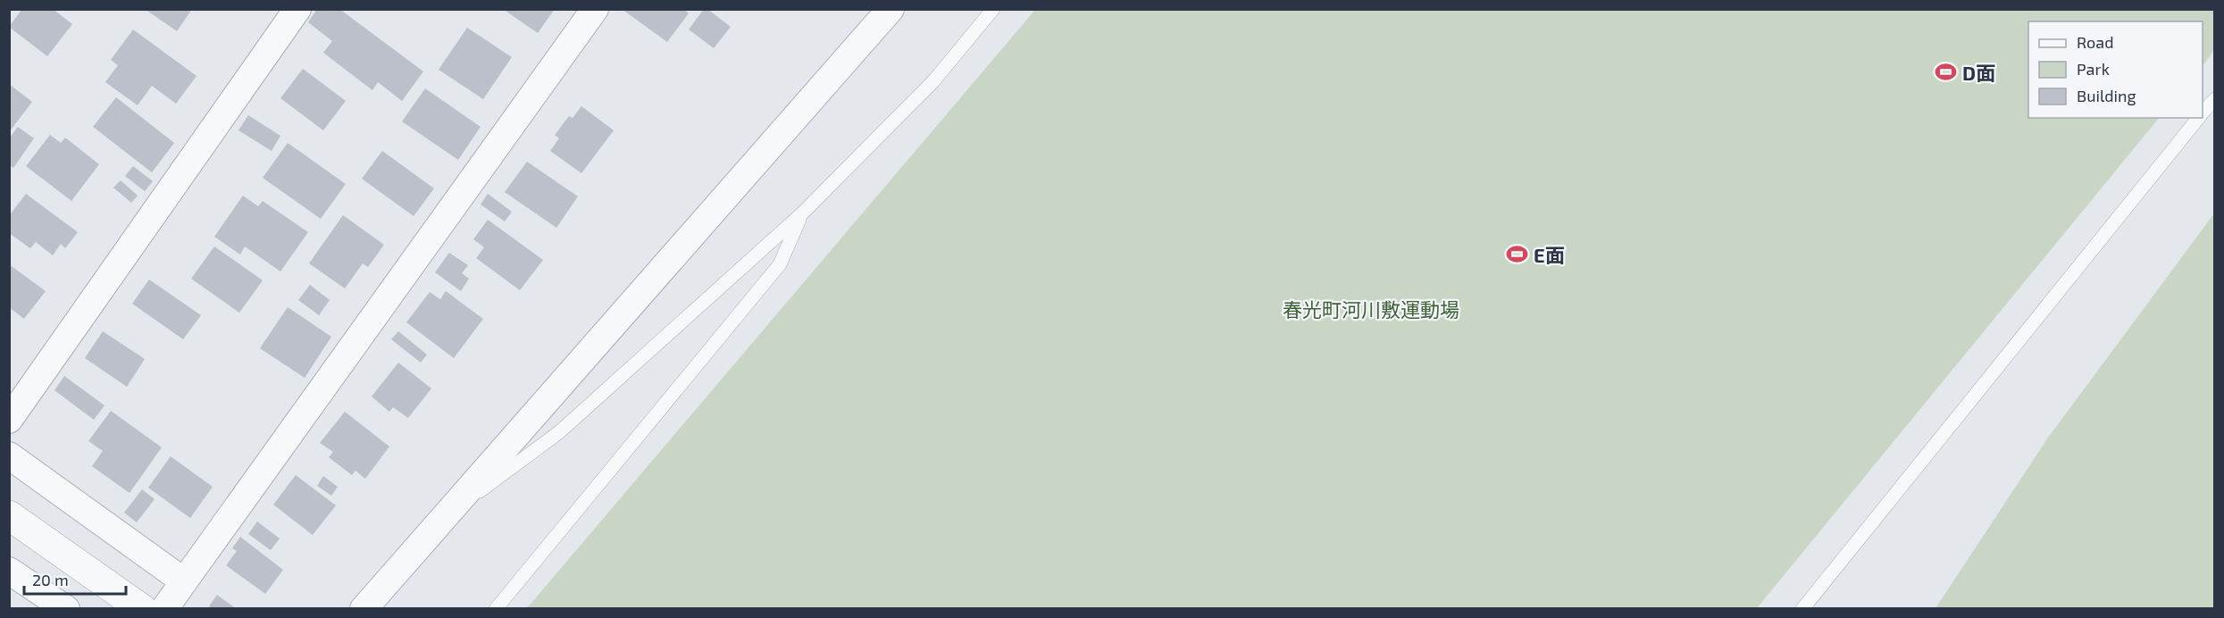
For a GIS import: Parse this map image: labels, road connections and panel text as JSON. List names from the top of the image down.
{
  "parks": ["春光町河川敷運動場"],
  "places": {
    "sports": ["D面", "E面"]
  },
  "legend": ["Road", "Park", "Building"],
  "scale_bar": "20 m"
}
